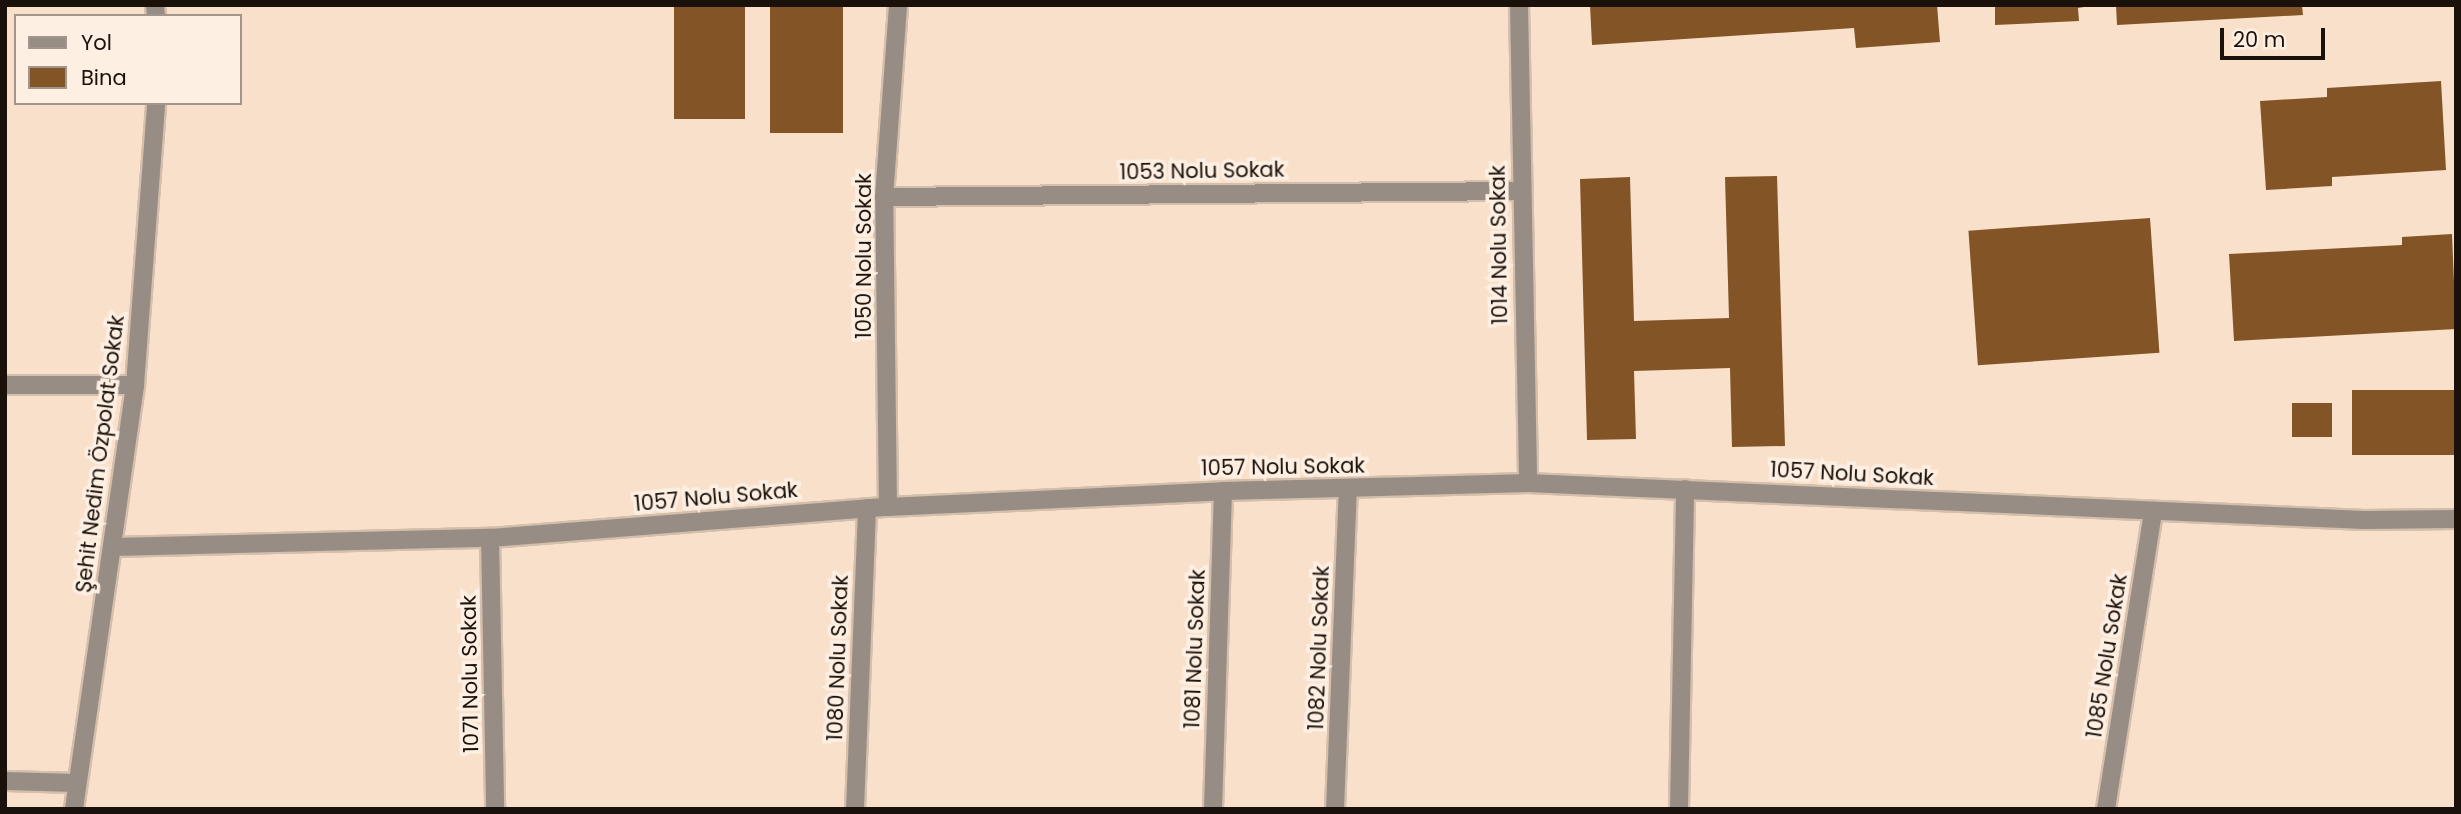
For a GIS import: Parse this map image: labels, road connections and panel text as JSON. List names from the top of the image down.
{
  "streets": {
    "street": [
      "1053 Nolu Sokak",
      "1014 Nolu Sokak",
      "1050 Nolu Sokak",
      "Şehit Nedim Özpolat Sokak",
      "1057 Nolu Sokak",
      "1082 Nolu Sokak",
      "1081 Nolu Sokak",
      "1085 Nolu Sokak",
      "1080 Nolu Sokak",
      "1071 Nolu Sokak"
    ]
  },
  "crossings": [
    ["1053 Nolu Sokak", "1014 Nolu Sokak"],
    ["1053 Nolu Sokak", "1050 Nolu Sokak"],
    ["1014 Nolu Sokak", "1057 Nolu Sokak"],
    ["1050 Nolu Sokak", "1057 Nolu Sokak"],
    ["Şehit Nedim Özpolat Sokak", "1057 Nolu Sokak"],
    ["1057 Nolu Sokak", "1082 Nolu Sokak"],
    ["1057 Nolu Sokak", "1081 Nolu Sokak"],
    ["1057 Nolu Sokak", "1085 Nolu Sokak"],
    ["1057 Nolu Sokak", "1080 Nolu Sokak"],
    ["1057 Nolu Sokak", "1071 Nolu Sokak"]
  ],
  "legend": ["Yol", "Bina"],
  "scale_bar": "20 m"
}
